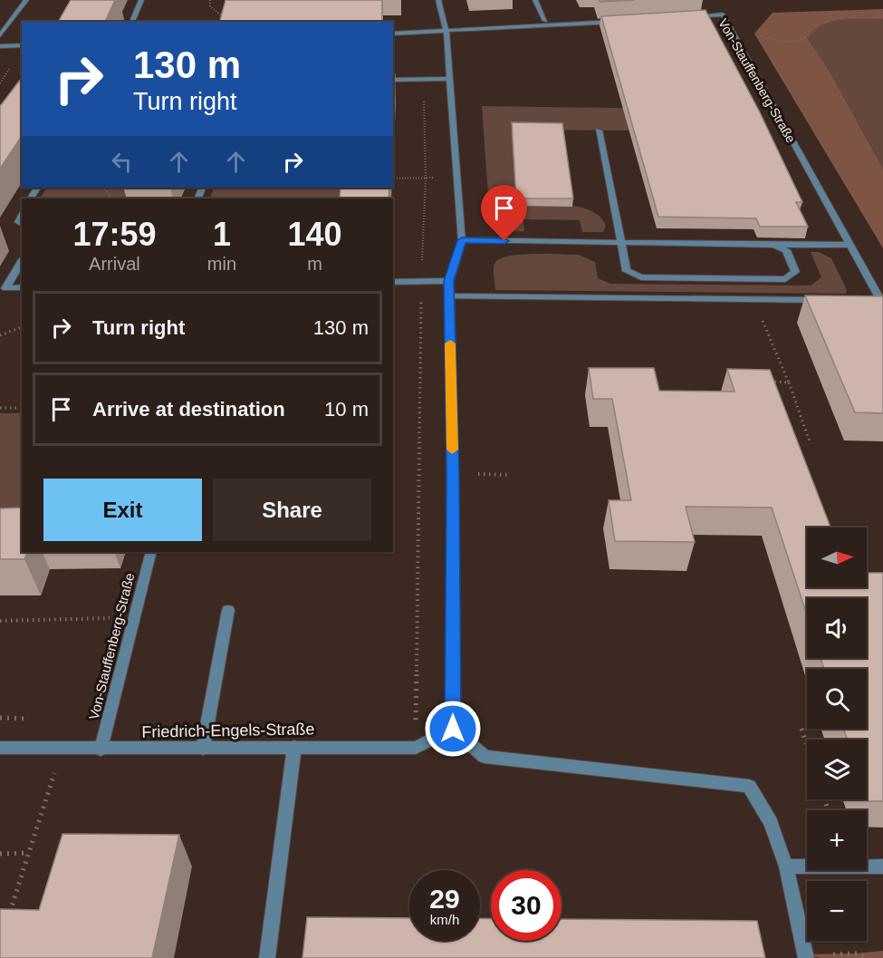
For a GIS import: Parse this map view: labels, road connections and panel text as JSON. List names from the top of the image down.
{
  "streets": {
    "street": ["Von-Stauffenberg-Straße", "Friedrich-Engels-Straße"]
  },
  "crossings": [
    ["Von-Stauffenberg-Straße", "Friedrich-Engels-Straße"]
  ],
  "north": "right",
  "page": {
    "turn": ["130 m", "Turn right"],
    "eta": [
      "17:59",
      "Arrival",
      "1",
      "min",
      "140",
      "m"
    ],
    "list": [
      {
        "name": "Turn right",
        "value": "130 m"
      },
      {
        "name": "Arrive at destination",
        "value": "10 m"
      }
    ],
    "buttons": ["Exit", "Share"],
    "map_buttons": ["+", "−"],
    "speed": "29 km/h",
    "limit": "30"
  }
}
